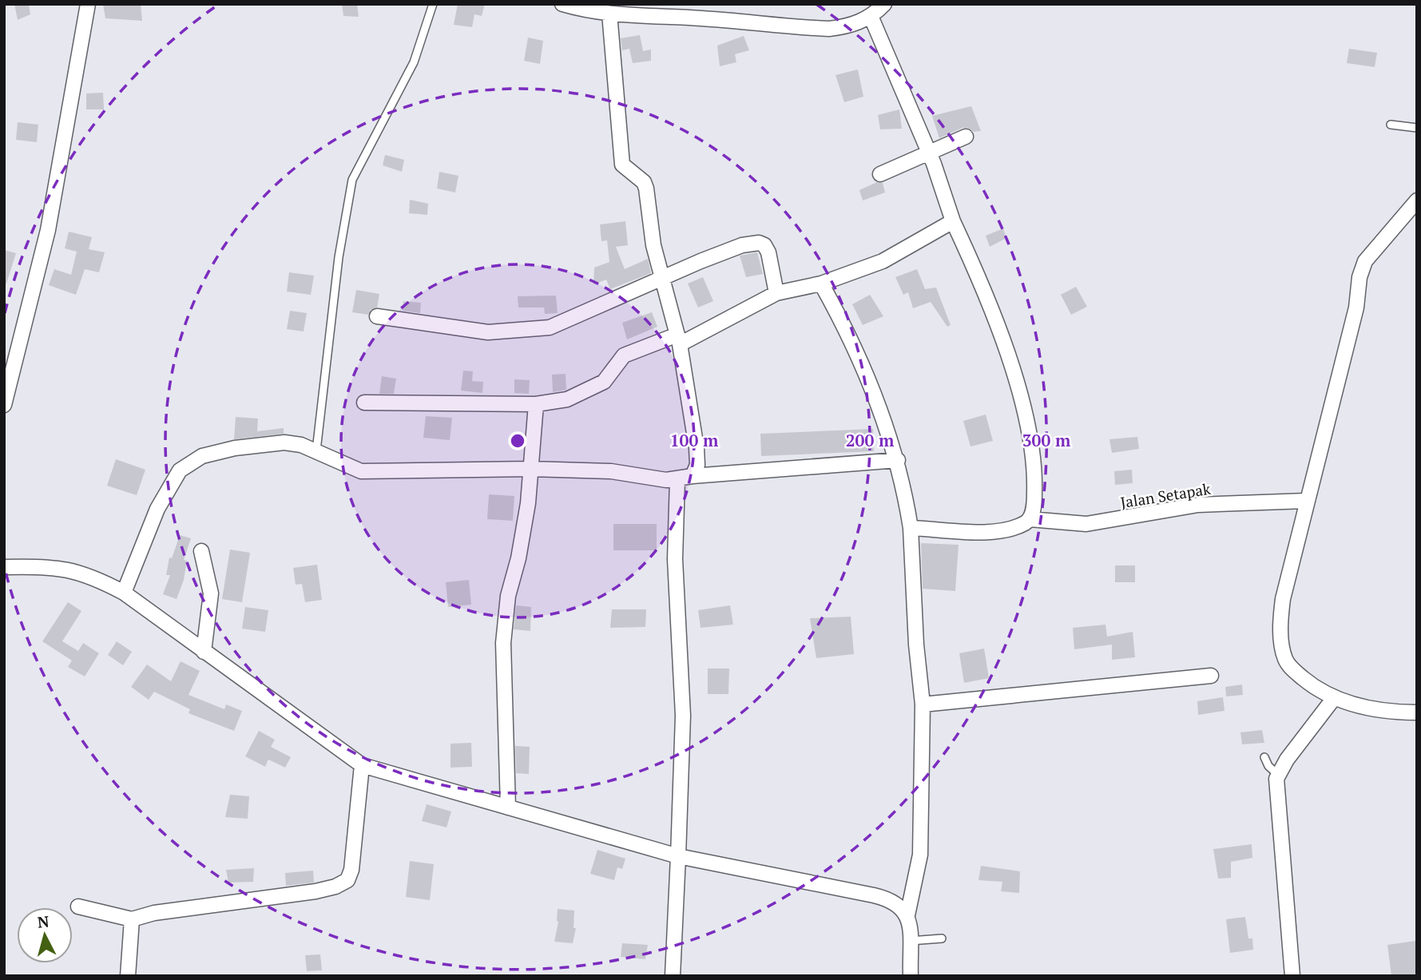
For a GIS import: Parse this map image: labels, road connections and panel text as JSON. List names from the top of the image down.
{
  "streets": {
    "street": ["Jalan Setapak"]
  },
  "north": "top",
  "rings": ["100 m", "200 m", "300 m"]
}
